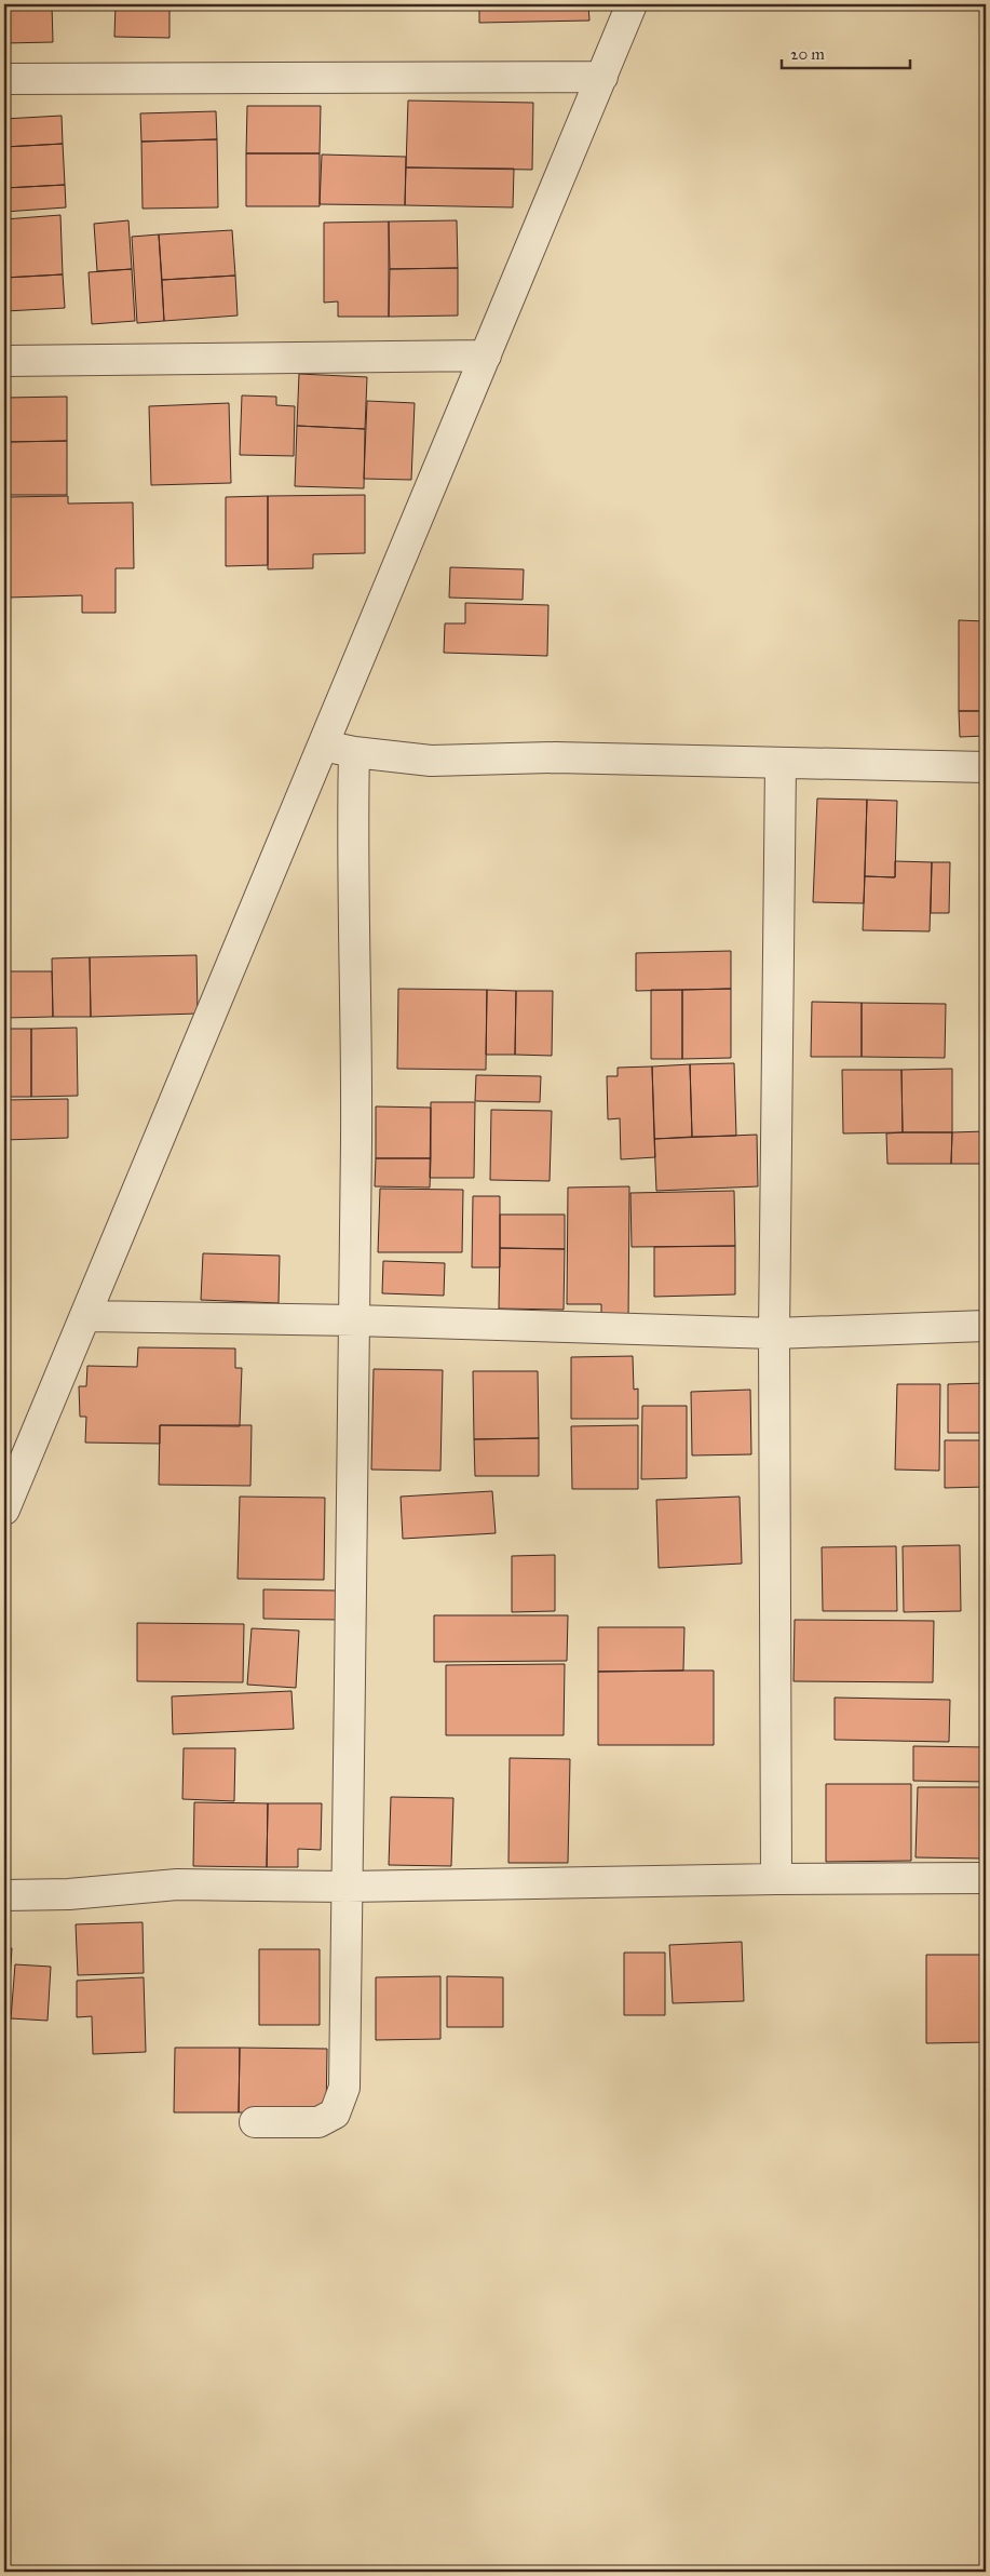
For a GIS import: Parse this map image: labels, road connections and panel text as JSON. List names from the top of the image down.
{
  "scale_bar": "20 m"
}
